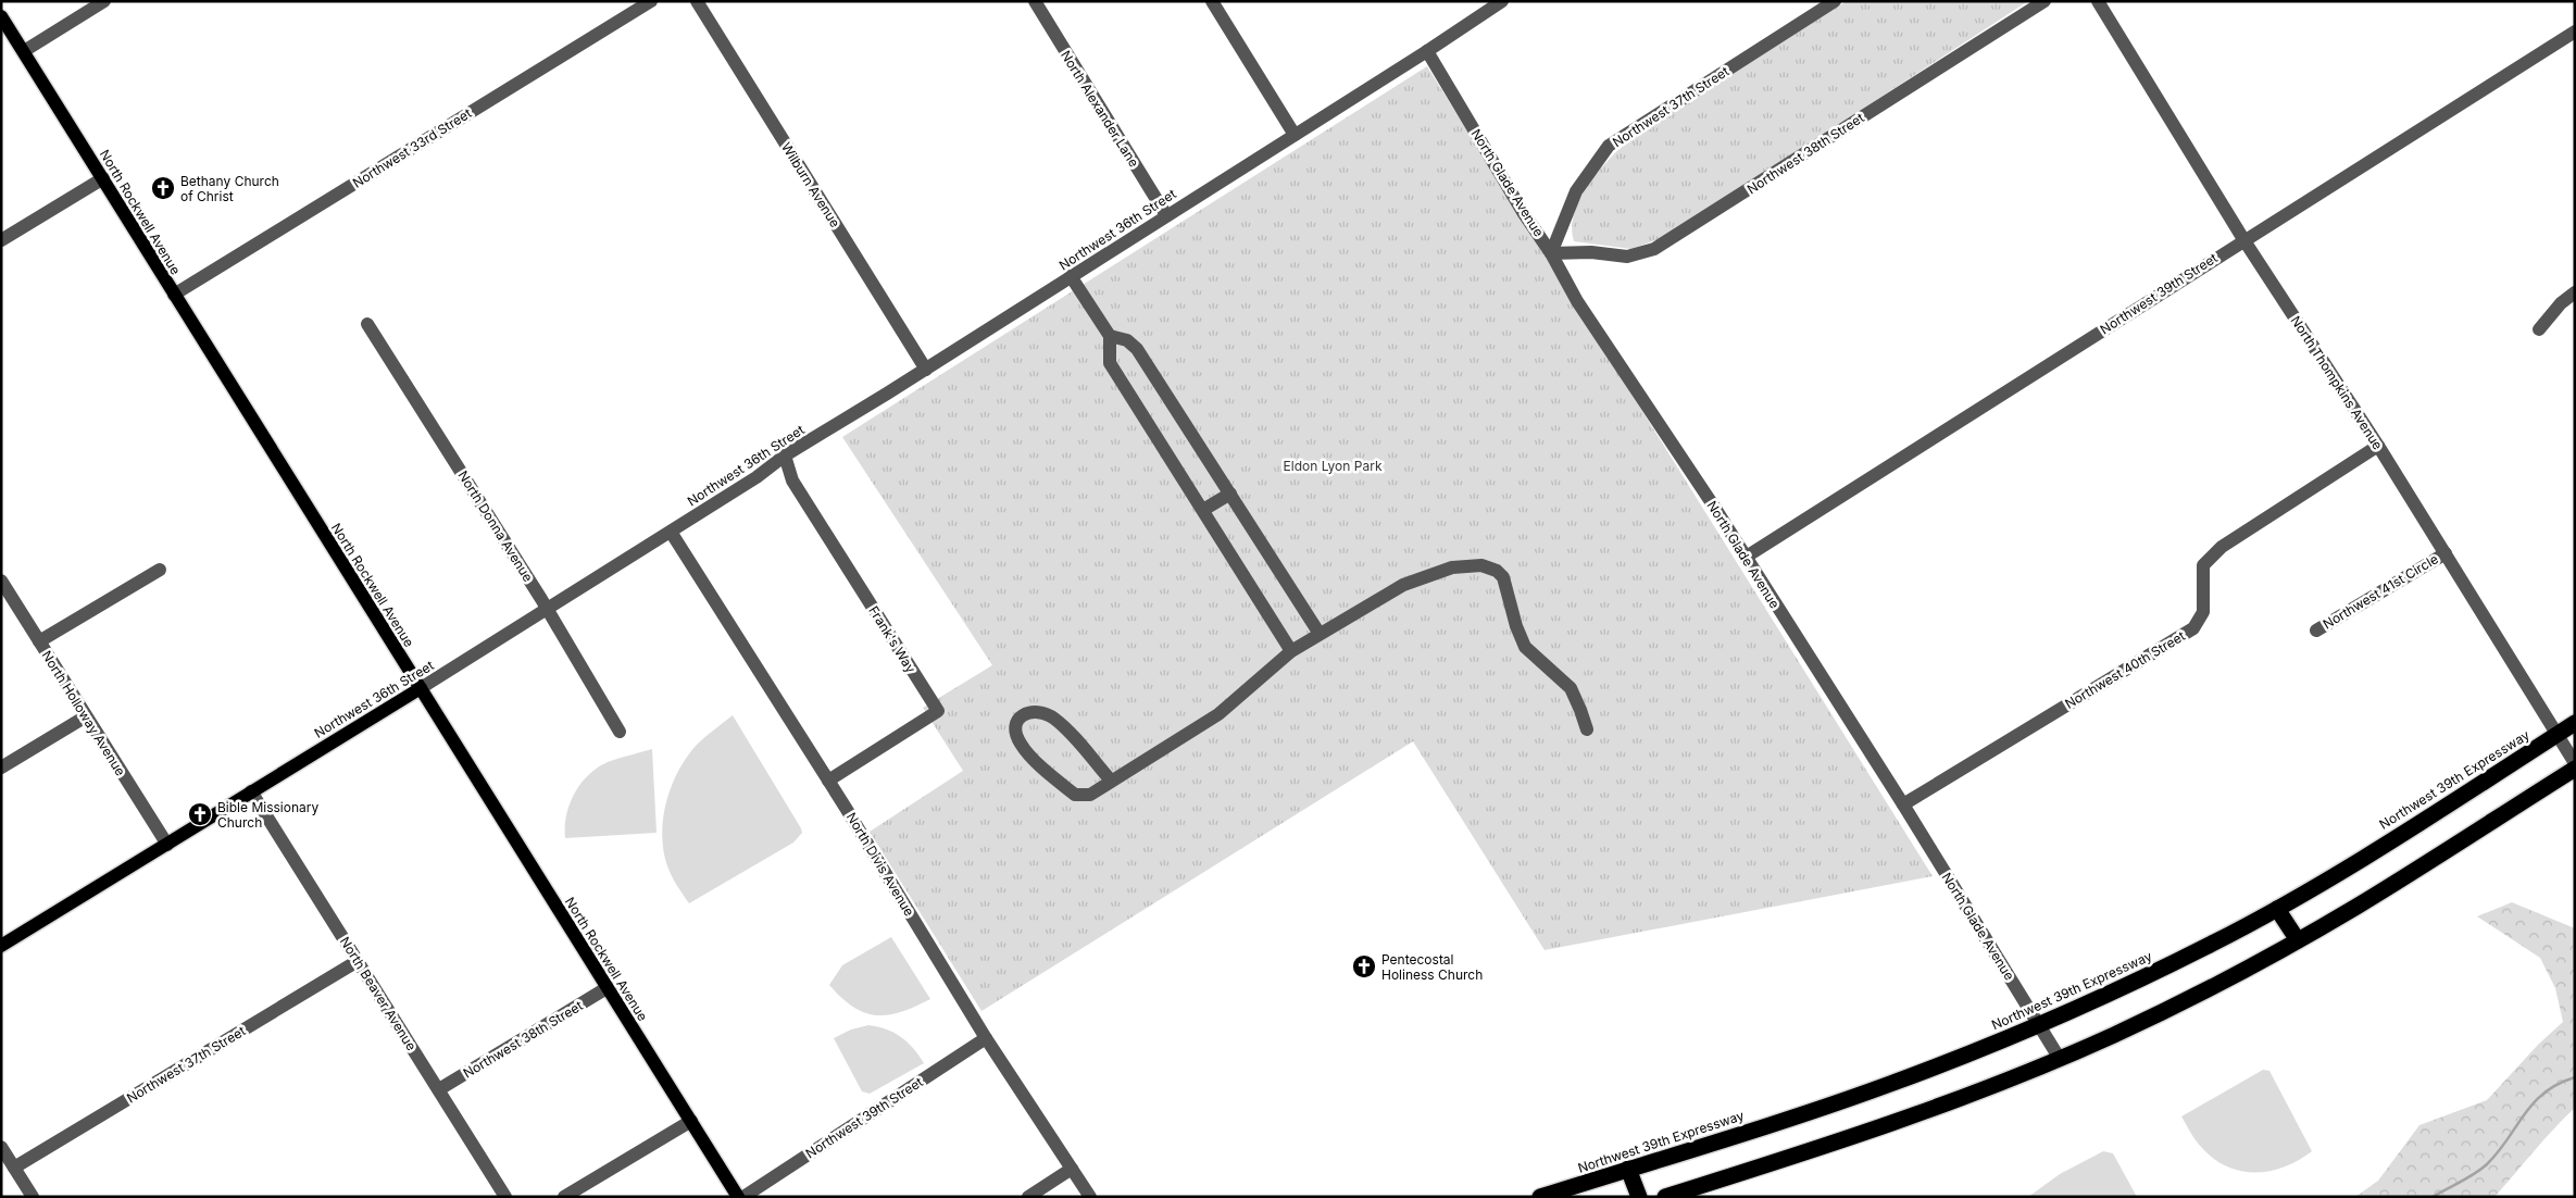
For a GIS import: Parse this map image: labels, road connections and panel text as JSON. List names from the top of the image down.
{
  "streets": {
    "highway": ["Northwest 39th Expressway"],
    "main road": ["North Rockwell Avenue", "Northwest 36th Street"],
    "street": [
      "Northwest 37th Street",
      "North Alexander Lane",
      "Northwest 33rd Street",
      "Northwest 38th Street",
      "North Glade Avenue",
      "Wilburn Avenue",
      "Northwest 39th Street",
      "North Thompkins Avenue",
      "North Donna Avenue",
      "Northwest 41st Circle",
      "Frank's Way",
      "Northwest 40th Street",
      "North Holloway Avenue",
      "North Divis Avenue",
      "North Beaver Avenue"
    ]
  },
  "crossings": [
    ["Northwest 37th Street", "Northwest 38th Street"],
    ["Northwest 37th Street", "North Glade Avenue"],
    ["Northwest 37th Street", "North Beaver Avenue"],
    ["North Alexander Lane", "Northwest 36th Street"],
    ["Northwest 33rd Street", "North Rockwell Avenue"],
    ["Northwest 38th Street", "North Glade Avenue"],
    ["Northwest 38th Street", "North Rockwell Avenue"],
    ["Northwest 38th Street", "North Beaver Avenue"],
    ["North Glade Avenue", "Northwest 36th Street"],
    ["North Glade Avenue", "Northwest 39th Street"],
    ["North Glade Avenue", "Northwest 40th Street"],
    ["North Glade Avenue", "Northwest 39th Expressway"],
    ["Wilburn Avenue", "Northwest 36th Street"],
    ["North Rockwell Avenue", "Northwest 36th Street"],
    ["Northwest 36th Street", "North Donna Avenue"],
    ["Northwest 36th Street", "Frank's Way"],
    ["Northwest 36th Street", "North Holloway Avenue"],
    ["Northwest 36th Street", "North Divis Avenue"],
    ["Northwest 36th Street", "North Beaver Avenue"],
    ["Northwest 39th Street", "North Thompkins Avenue"],
    ["Northwest 39th Street", "North Divis Avenue"],
    ["North Thompkins Avenue", "Northwest 41st Circle"],
    ["North Thompkins Avenue", "Northwest 40th Street"],
    ["North Thompkins Avenue", "Northwest 39th Expressway"],
    ["Frank's Way", "North Divis Avenue"]
  ],
  "parks": ["Eldon Lyon Park"],
  "places": {
    "church": ["Bethany Church of Christ", "Bible Missionary Church", "Pentecostal Holiness Church"]
  }
}
